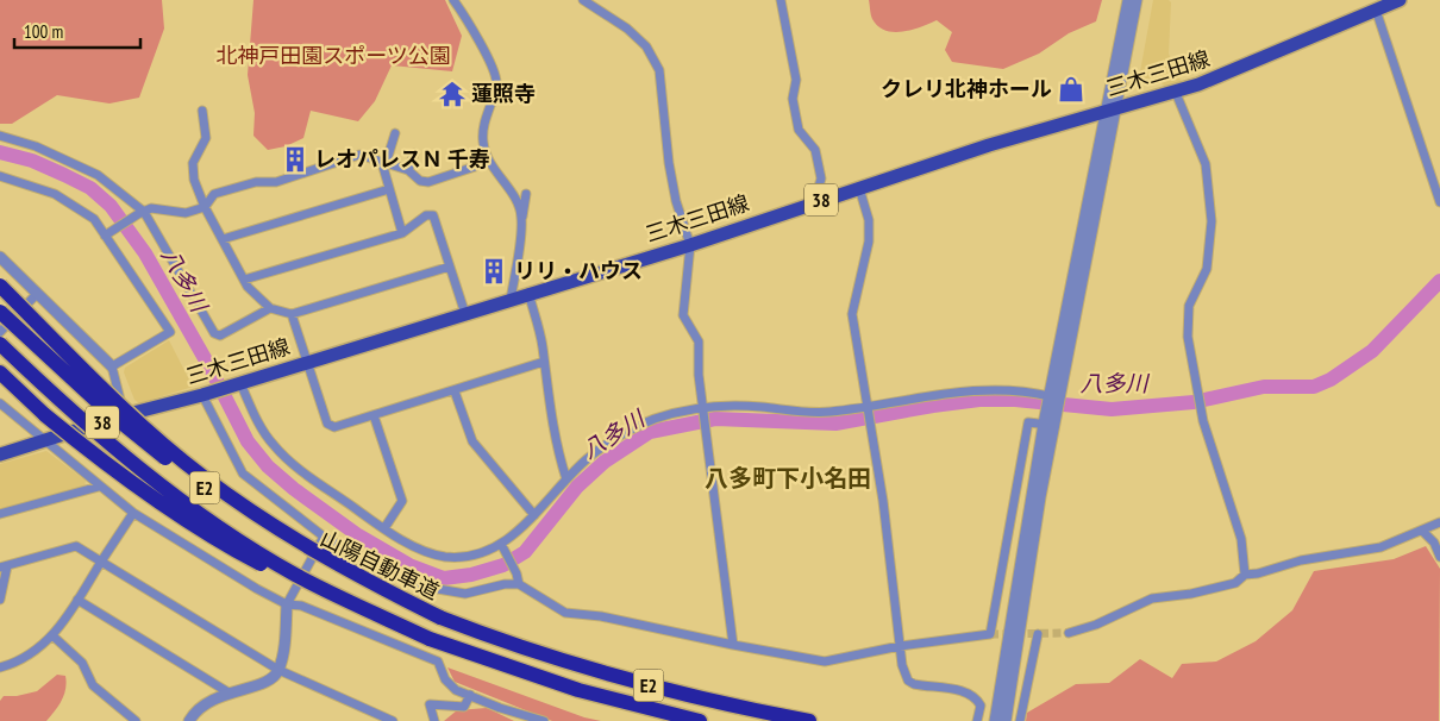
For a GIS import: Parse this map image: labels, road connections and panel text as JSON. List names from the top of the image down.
{
  "streets": {
    "highway": ["E2", "山陽自動車道"],
    "main road": ["三木三田線", "38"]
  },
  "districts": ["八多町下小名田"],
  "water": ["八多川"],
  "parks": ["北神戸田園スポーツ公園"],
  "places": {
    "shop": ["クレリ北神ホール"],
    "temple": ["蓮照寺"],
    "building": ["レオパレスＮ 千寿", "リリ・ハウス"]
  },
  "scale_bar": "100 m"
}
